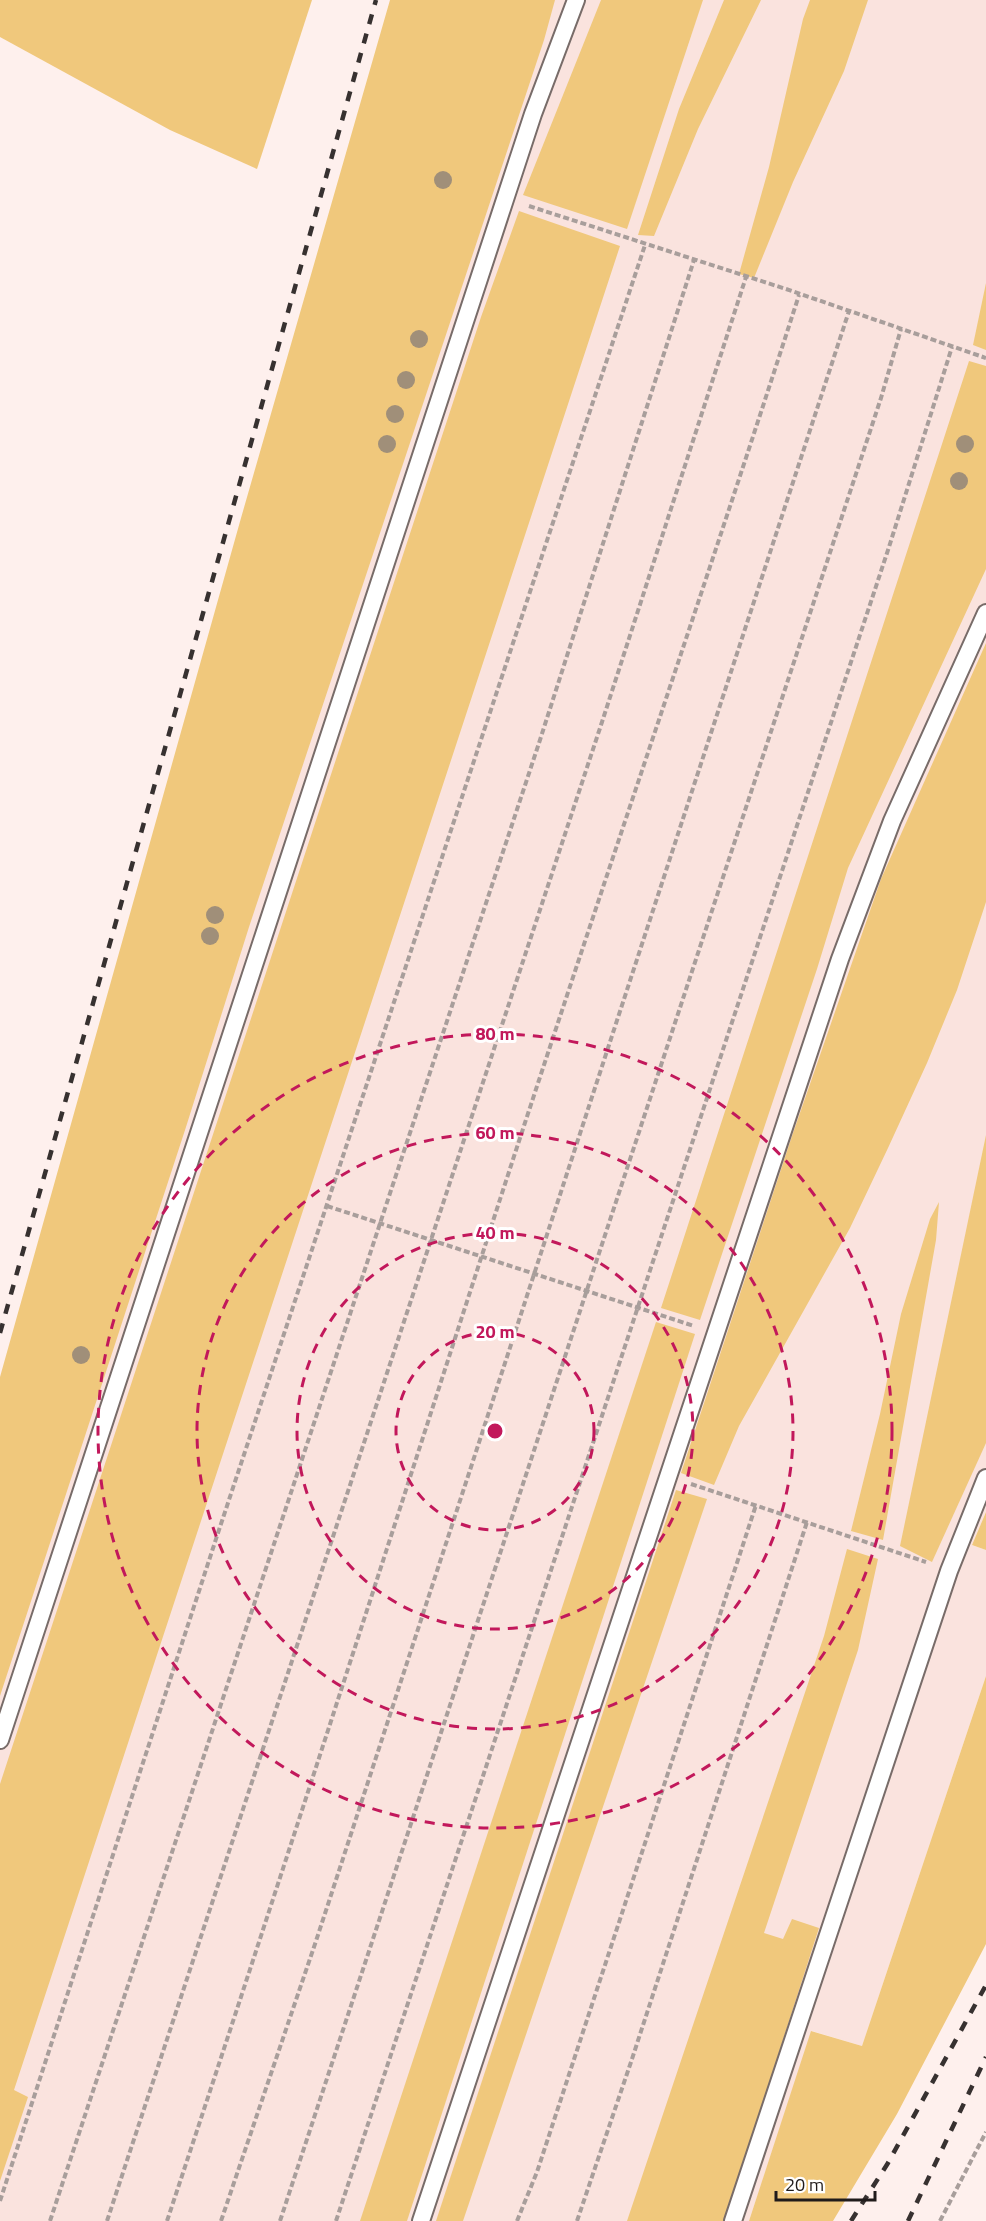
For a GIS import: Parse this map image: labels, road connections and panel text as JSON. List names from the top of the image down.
{
  "scale_bar": "20 m",
  "rings": [
    "80 m",
    "60 m",
    "40 m",
    "20 m"
  ]
}
